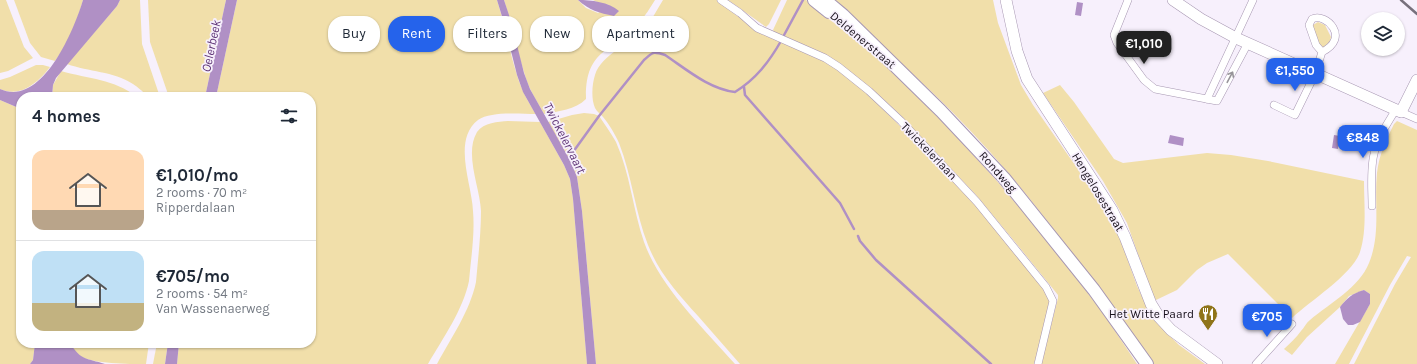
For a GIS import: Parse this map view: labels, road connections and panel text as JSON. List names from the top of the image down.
{
  "streets": {
    "main road": ["Deldenerstraat", "Rondweg"],
    "street": ["Twickelerlaan", "Hengelosestraat"]
  },
  "crossings": [
    ["Deldenerstraat", "Rondweg"]
  ],
  "water": ["Oelerbeek", "Twickelervaart"],
  "places": {
    "restaurant": ["Het Witte Paard"]
  },
  "page": {
    "chip": [
      "Buy",
      "Rent",
      "Filters",
      "New",
      "Apartment"
    ],
    "price": [
      "€1,010",
      "€1,550",
      "€848",
      "€705"
    ],
    "heading": "4 homes",
    "list": [
      {
        "name": "€1,010/mo",
        "note": "2 rooms · 70 m² · Ripperdalaan"
      },
      {
        "name": "€705/mo",
        "note": "2 rooms · 54 m² · Van Wassenaerweg"
      }
    ]
  }
}
